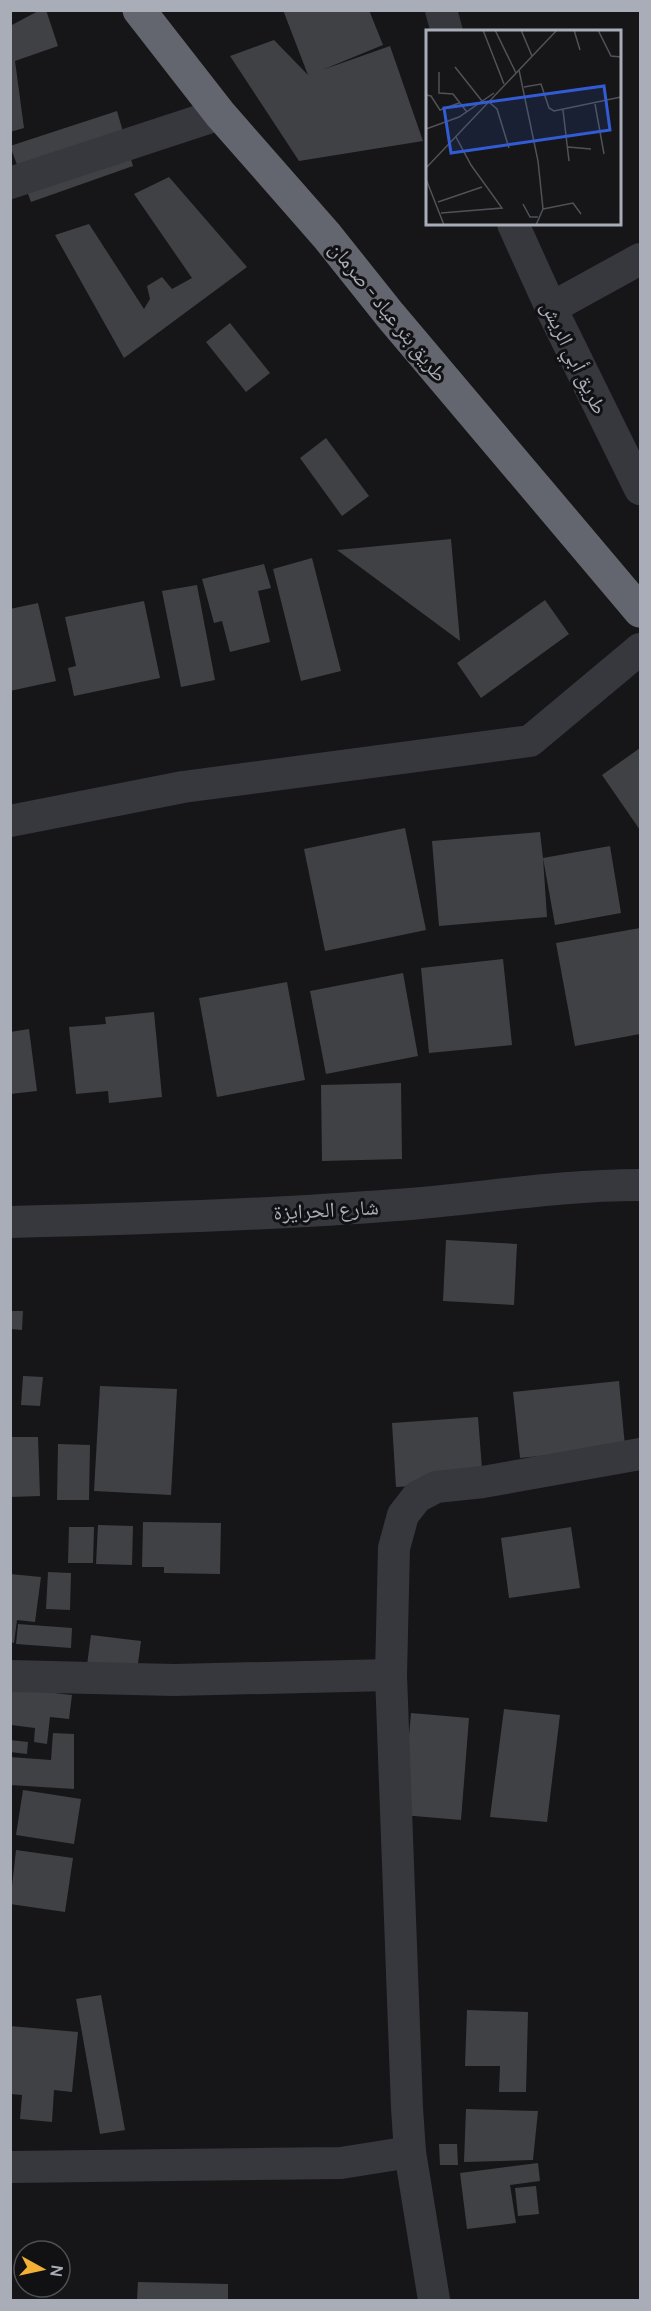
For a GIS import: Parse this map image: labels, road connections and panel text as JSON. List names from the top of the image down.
{
  "streets": {
    "highway": ["طريق بئر عياد - صرمان"],
    "street": ["طريق أبي الريش", "شارع الحرايزة"]
  },
  "north": "right"
}
